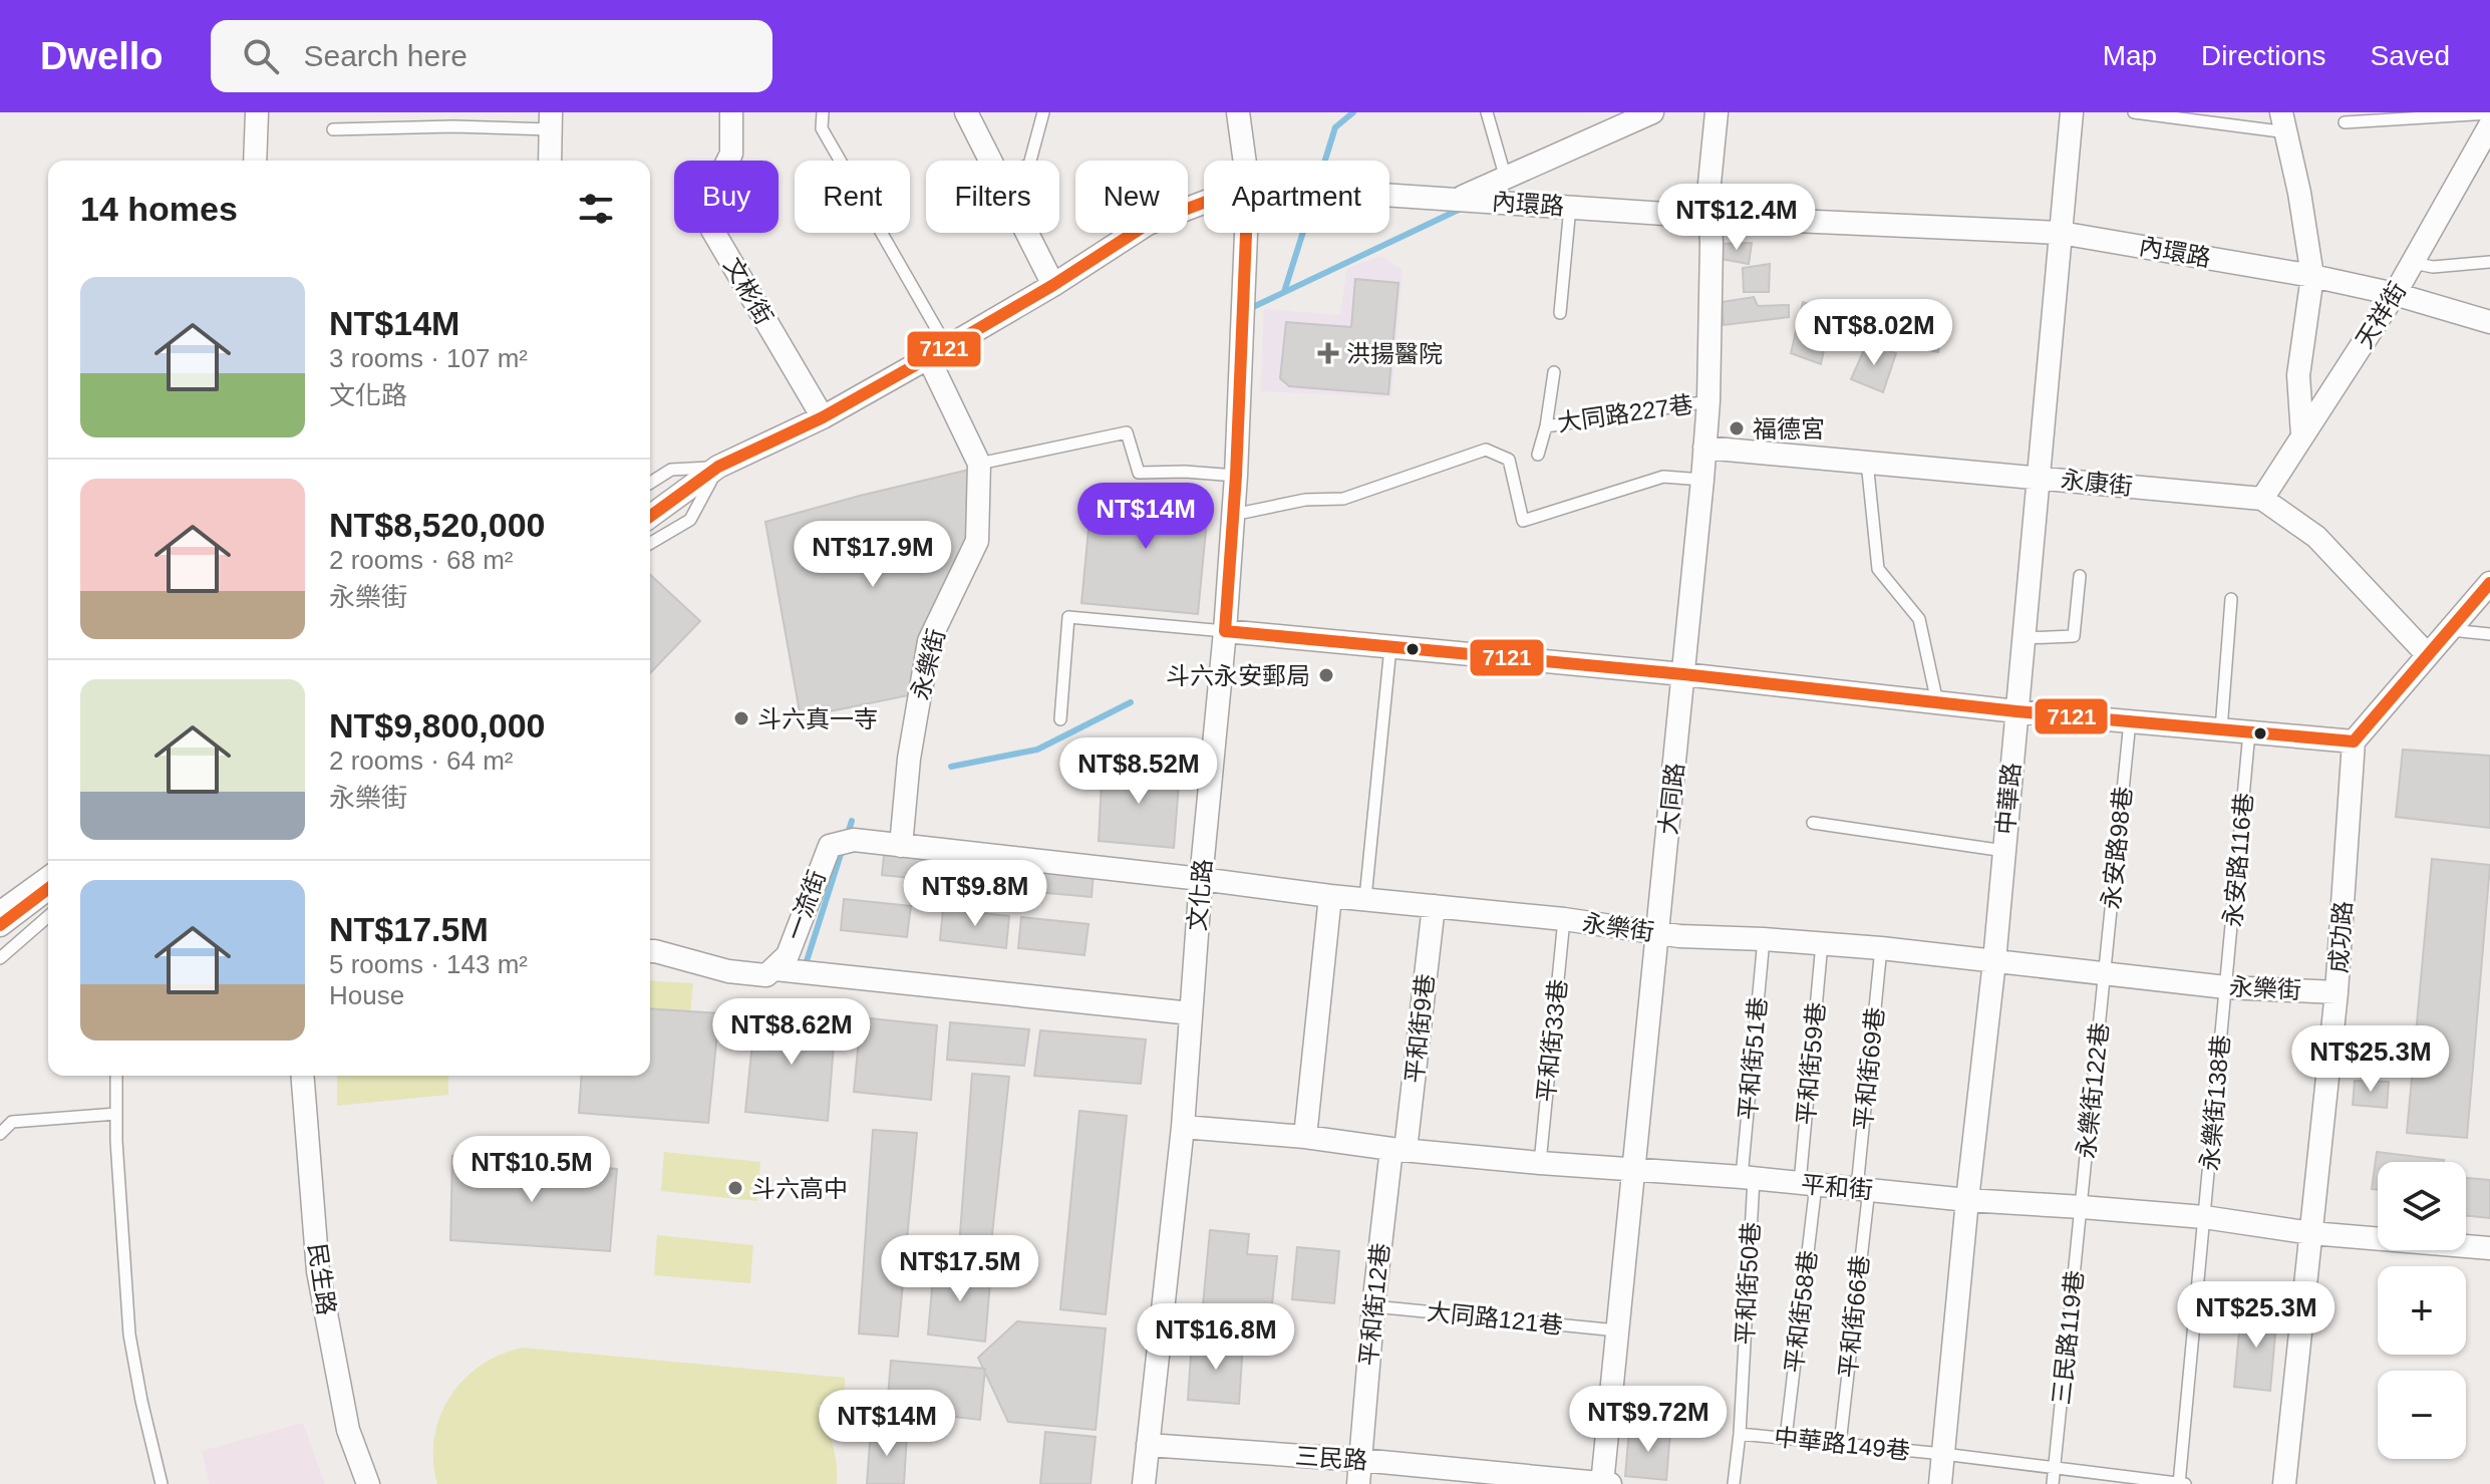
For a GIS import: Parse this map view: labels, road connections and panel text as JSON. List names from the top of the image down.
{
  "streets": {
    "street": [
      "內環路",
      "文彬街",
      "天祥街",
      "永康街",
      "永樂街",
      "大同路",
      "中華路",
      "文化路",
      "一流街",
      "成功路",
      "平和街9巷",
      "平和街",
      "民生路",
      "平和街12巷",
      "三民路"
    ],
    "lane": [
      "大同路227巷",
      "永安路98巷",
      "永安路116巷",
      "平和街33巷",
      "平和街51巷",
      "平和街59巷",
      "平和街69巷",
      "永樂街122巷",
      "永樂街138巷",
      "平和街50巷",
      "平和街58巷",
      "平和街66巷",
      "大同路121巷",
      "三民路119巷",
      "中華路149巷"
    ]
  },
  "crossings": [
    ["內環路", "文彬街"],
    ["內環路", "天祥街"],
    ["內環路", "永樂街"],
    ["內環路", "大同路"],
    ["內環路", "中華路"],
    ["天祥街", "永康街"],
    ["大同路227巷", "大同路"],
    ["永康街", "大同路"],
    ["永康街", "中華路"],
    ["永樂街", "大同路"],
    ["永樂街", "中華路"],
    ["永樂街", "永安路98巷"],
    ["永樂街", "永安路116巷"],
    ["永樂街", "文化路"],
    ["永樂街", "一流街"],
    ["永樂街", "成功路"],
    ["永樂街", "平和街9巷"],
    ["永樂街", "平和街33巷"],
    ["永樂街", "平和街51巷"],
    ["永樂街", "平和街59巷"],
    ["永樂街", "平和街69巷"],
    ["永樂街", "永樂街122巷"],
    ["永樂街", "永樂街138巷"],
    ["大同路", "平和街"],
    ["大同路", "大同路121巷"],
    ["大同路", "三民路"],
    ["中華路", "平和街"],
    ["中華路", "中華路149巷"],
    ["永安路98巷", "永樂街122巷"],
    ["永安路116巷", "永樂街138巷"],
    ["文化路", "平和街"],
    ["文化路", "三民路"],
    ["成功路", "平和街"],
    ["平和街9巷", "平和街"],
    ["平和街9巷", "平和街12巷"],
    ["平和街33巷", "平和街"],
    ["平和街51巷", "平和街"],
    ["平和街51巷", "平和街50巷"],
    ["平和街59巷", "平和街"],
    ["平和街59巷", "平和街58巷"],
    ["平和街69巷", "平和街"],
    ["平和街69巷", "平和街66巷"],
    ["永樂街122巷", "平和街"],
    ["永樂街122巷", "三民路119巷"],
    ["永樂街138巷", "平和街"],
    ["平和街", "平和街50巷"],
    ["平和街", "平和街12巷"],
    ["平和街", "平和街58巷"],
    ["平和街", "平和街66巷"],
    ["平和街", "三民路119巷"],
    ["平和街50巷", "中華路149巷"],
    ["平和街12巷", "大同路121巷"],
    ["平和街12巷", "三民路"],
    ["平和街58巷", "中華路149巷"],
    ["平和街66巷", "中華路149巷"]
  ],
  "places": {
    "health": ["洪揚醫院"],
    "other": [
      "福德宮",
      "斗六永安郵局",
      "斗六真一寺",
      "斗六高中"
    ]
  },
  "lines": ["transit line 7121"],
  "page": {
    "header": "Dwello",
    "search": "Search here",
    "nav": ["Map", "Directions", "Saved"],
    "chip": [
      "Buy",
      "Rent",
      "Filters",
      "New",
      "Apartment"
    ],
    "heading": "14 homes",
    "price": [
      "NT$12.4M",
      "NT$8.02M",
      "NT$14M",
      "NT$17.9M",
      "NT$8.52M",
      "NT$9.8M",
      "NT$8.62M",
      "NT$25.3M",
      "NT$10.5M",
      "NT$17.5M",
      "NT$25.3M",
      "NT$16.8M",
      "NT$9.72M",
      "NT$14M"
    ],
    "list": [
      {
        "name": "NT$14M",
        "note": "3 rooms · 107 m² · 文化路"
      },
      {
        "name": "NT$8,520,000",
        "note": "2 rooms · 68 m² · 永樂街"
      },
      {
        "name": "NT$9,800,000",
        "note": "2 rooms · 64 m² · 永樂街"
      },
      {
        "name": "NT$17.5M",
        "note": "5 rooms · 143 m² · House"
      }
    ],
    "map_buttons": ["+", "−"]
  }
}
